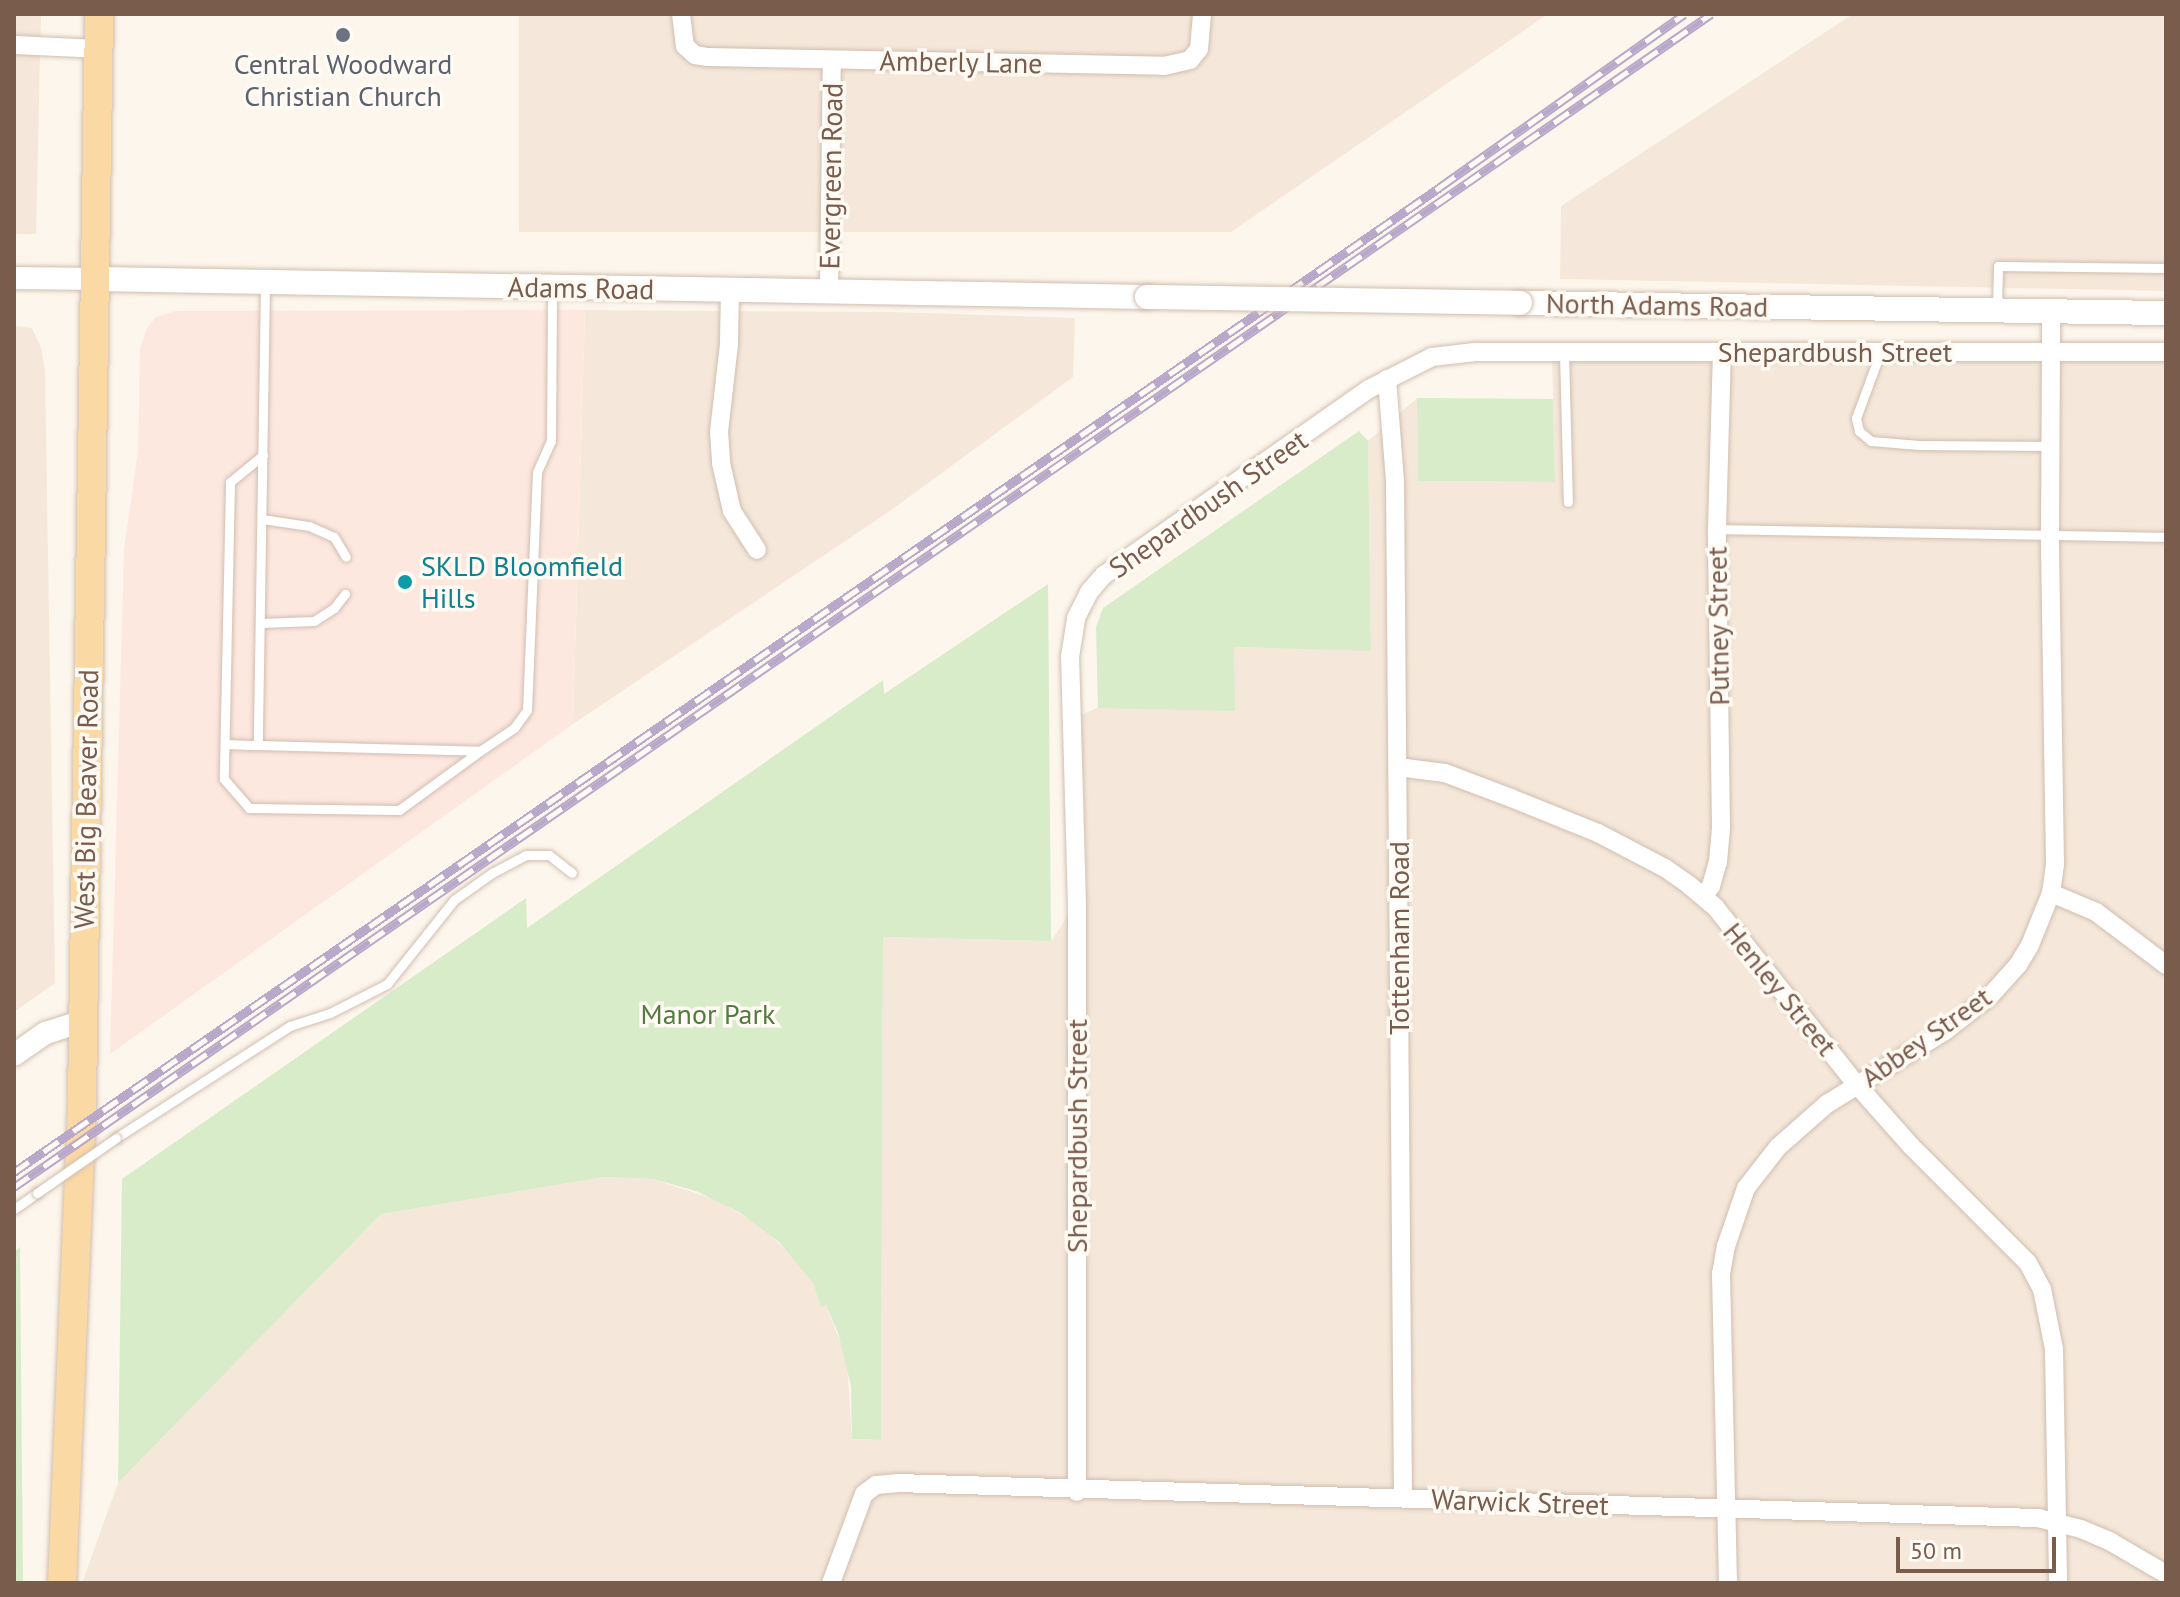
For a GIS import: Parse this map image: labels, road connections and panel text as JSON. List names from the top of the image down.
{
  "streets": {
    "main road": ["Adams Road", "North Adams Road", "West Big Beaver Road"],
    "street": [
      "Amberly Lane",
      "Evergreen Road",
      "Shepardbush Street",
      "Putney Street",
      "Tottenham Road",
      "Henley Street",
      "Abbey Street",
      "Warwick Street"
    ]
  },
  "crossings": [
    ["Amberly Lane", "Evergreen Road"],
    ["Evergreen Road", "Adams Road"],
    ["Adams Road", "North Adams Road"],
    ["Adams Road", "West Big Beaver Road"],
    ["North Adams Road", "Abbey Street"],
    ["Shepardbush Street", "Putney Street"],
    ["Shepardbush Street", "Tottenham Road"],
    ["Shepardbush Street", "Abbey Street"],
    ["Shepardbush Street", "Warwick Street"],
    ["Putney Street", "Henley Street"],
    ["Tottenham Road", "Henley Street"],
    ["Tottenham Road", "Warwick Street"],
    ["Henley Street", "Abbey Street"],
    ["Henley Street", "Warwick Street"],
    ["Abbey Street", "Warwick Street"]
  ],
  "parks": ["Manor Park"],
  "places": ["Central Woodward Christian Church", "SKLD Bloomfield Hills"],
  "scale_bar": "50 m"
}
